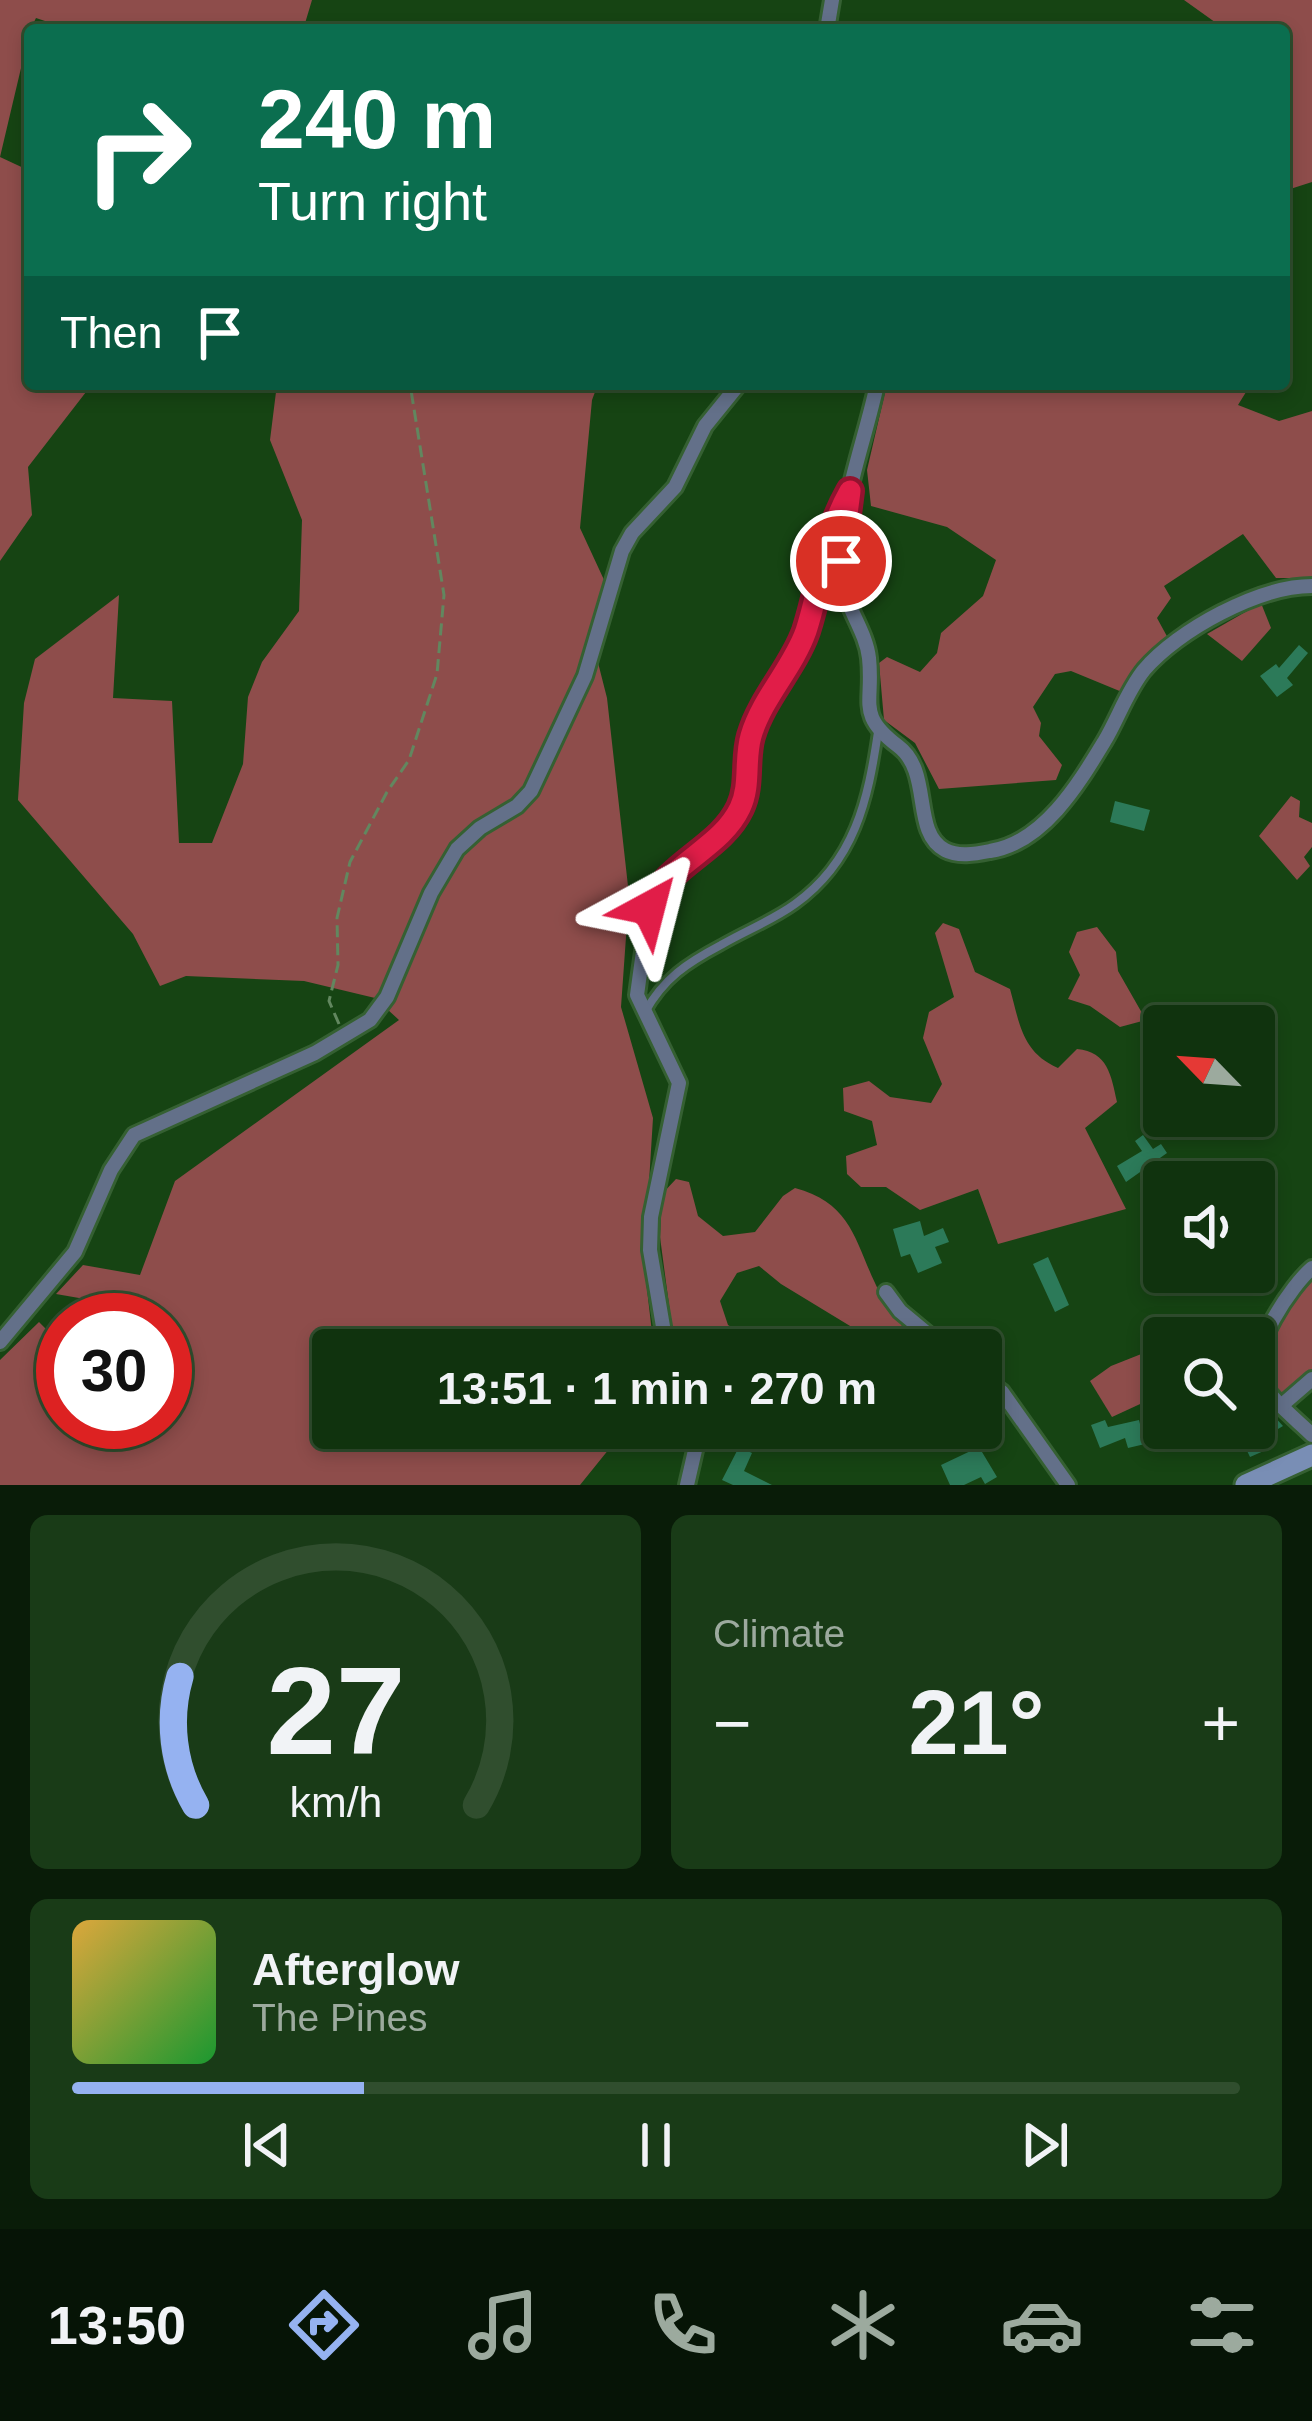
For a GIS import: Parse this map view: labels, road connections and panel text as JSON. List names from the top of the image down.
{
  "north": "top left",
  "page": {
    "turn": ["240 m", "Turn right"],
    "then": "Then",
    "limit": "30",
    "trip": "13:51 · 1 min · 270 m",
    "tile": "Climate",
    "heat": ["−", "21°", "+"],
    "song": ["Afterglow", "The Pines"],
    "tabs": "13:50",
    "gauge": ["27", "km/h"]
  }
}
